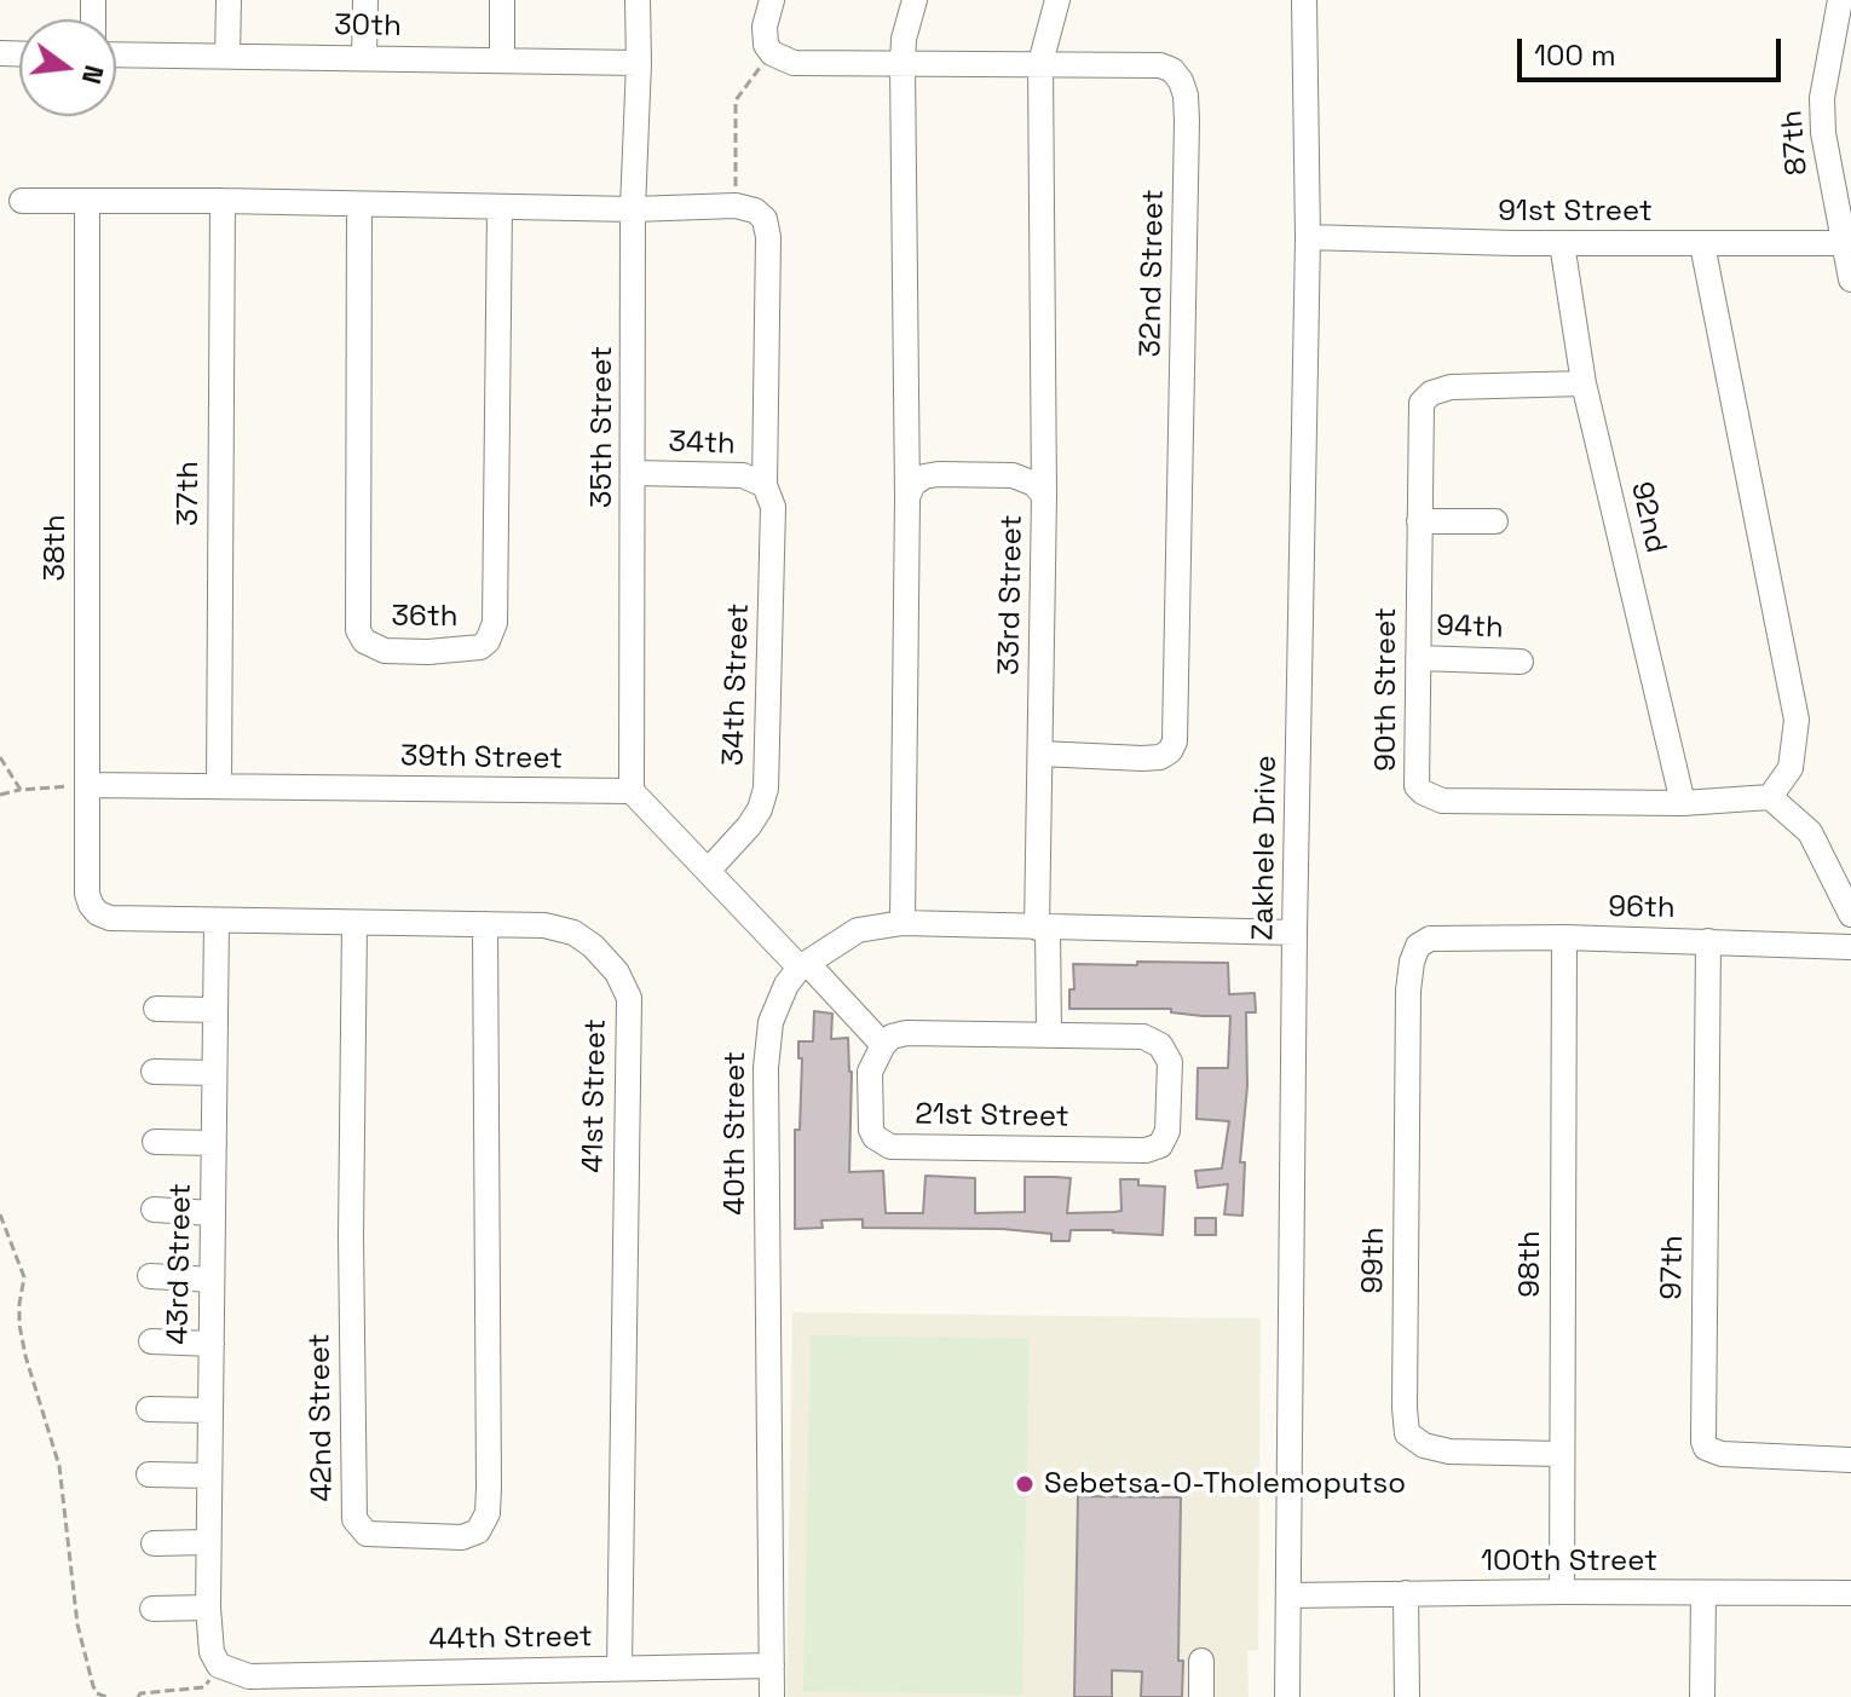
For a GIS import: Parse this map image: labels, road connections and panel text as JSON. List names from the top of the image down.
{
  "streets": {
    "street": [
      "30th",
      "87th",
      "91st Street",
      "32nd Street",
      "35th Street",
      "34th",
      "37th",
      "92nd",
      "38th",
      "33rd Street",
      "36th",
      "94th",
      "34th Street",
      "90th Street",
      "39th Street",
      "Zakhele Drive",
      "96th",
      "41st Street",
      "21st Street",
      "40th Street",
      "99th",
      "43rd Street",
      "98th",
      "97th",
      "42nd Street",
      "100th Street",
      "44th Street"
    ]
  },
  "crossings": [
    ["30th", "35th Street"],
    ["87th", "91st Street"],
    ["91st Street", "92nd"],
    ["91st Street", "Zakhele Drive"],
    ["32nd Street", "33rd Street"],
    ["35th Street", "34th"],
    ["35th Street", "39th Street"],
    ["34th", "34th Street"],
    ["37th", "39th Street"],
    ["92nd", "90th Street"],
    ["38th", "39th Street"],
    ["38th", "41st Street"],
    ["33rd Street", "21st Street"],
    ["33rd Street", "40th Street"],
    ["94th", "90th Street"],
    ["Zakhele Drive", "40th Street"],
    ["Zakhele Drive", "100th Street"],
    ["96th", "99th"],
    ["96th", "98th"],
    ["96th", "97th"],
    ["41st Street", "43rd Street"],
    ["41st Street", "42nd Street"],
    ["41st Street", "44th Street"],
    ["40th Street", "44th Street"],
    ["99th", "98th"],
    ["43rd Street", "44th Street"],
    ["98th", "100th Street"]
  ],
  "places": ["Sebetsa-O-Tholemoputso"],
  "scale_bar": "100 m",
  "north": "right"
}
